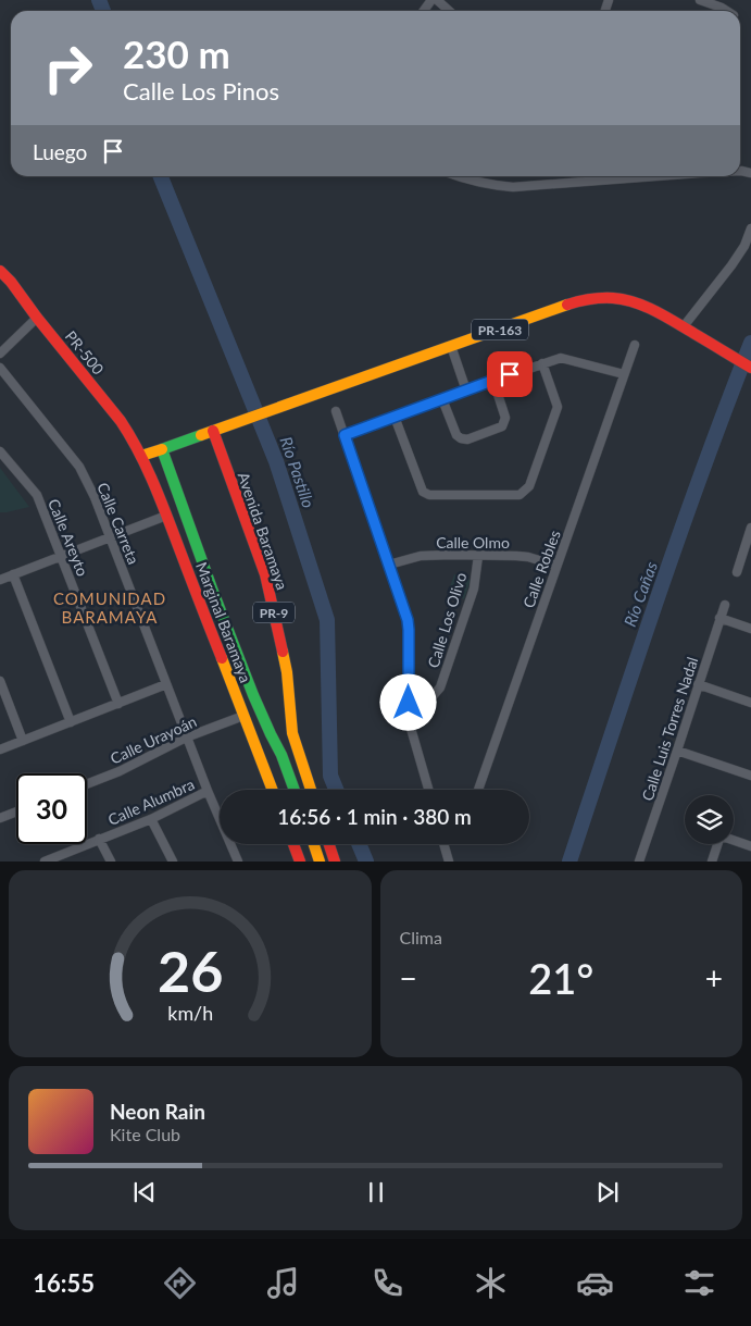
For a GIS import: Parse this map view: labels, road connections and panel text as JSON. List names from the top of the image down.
{
  "streets": {
    "main road": [
      "PR-163",
      "PR-500",
      "Avenida Baramaya",
      "PR-9",
      "Marginal Baramaya"
    ],
    "street": [
      "Calle Carreta",
      "Calle Areyto",
      "Calle Olmo",
      "Calle Robles",
      "Calle Los Olivo",
      "Calle Luis Torres Nadal",
      "Calle Urayoán",
      "Calle Alumbra"
    ]
  },
  "crossings": [
    ["PR-163", "PR-500"],
    ["PR-163", "Avenida Baramaya"],
    ["PR-163", "Marginal Baramaya"],
    ["PR-500", "Marginal Baramaya"],
    ["Calle Carreta", "Calle Urayoán"],
    ["Calle Carreta", "Calle Alumbra"],
    ["Calle Olmo", "Calle Robles"],
    ["Calle Olmo", "Calle Los Olivo"],
    ["Marginal Baramaya", "Calle Urayoán"]
  ],
  "districts": ["COMUNIDAD BARAMAYA"],
  "water": ["Río Pastillo", "Río Cañas"],
  "page": {
    "turn": ["230 m", "Calle Los Pinos"],
    "then": "Luego",
    "limit": "30",
    "trip": "16:56 · 1 min · 380 m",
    "tile": "Clima",
    "heat": ["−", "21°", "+"],
    "song": ["Neon Rain", "Kite Club"],
    "tabs": "16:55",
    "gauge": ["26", "km/h"]
  }
}
